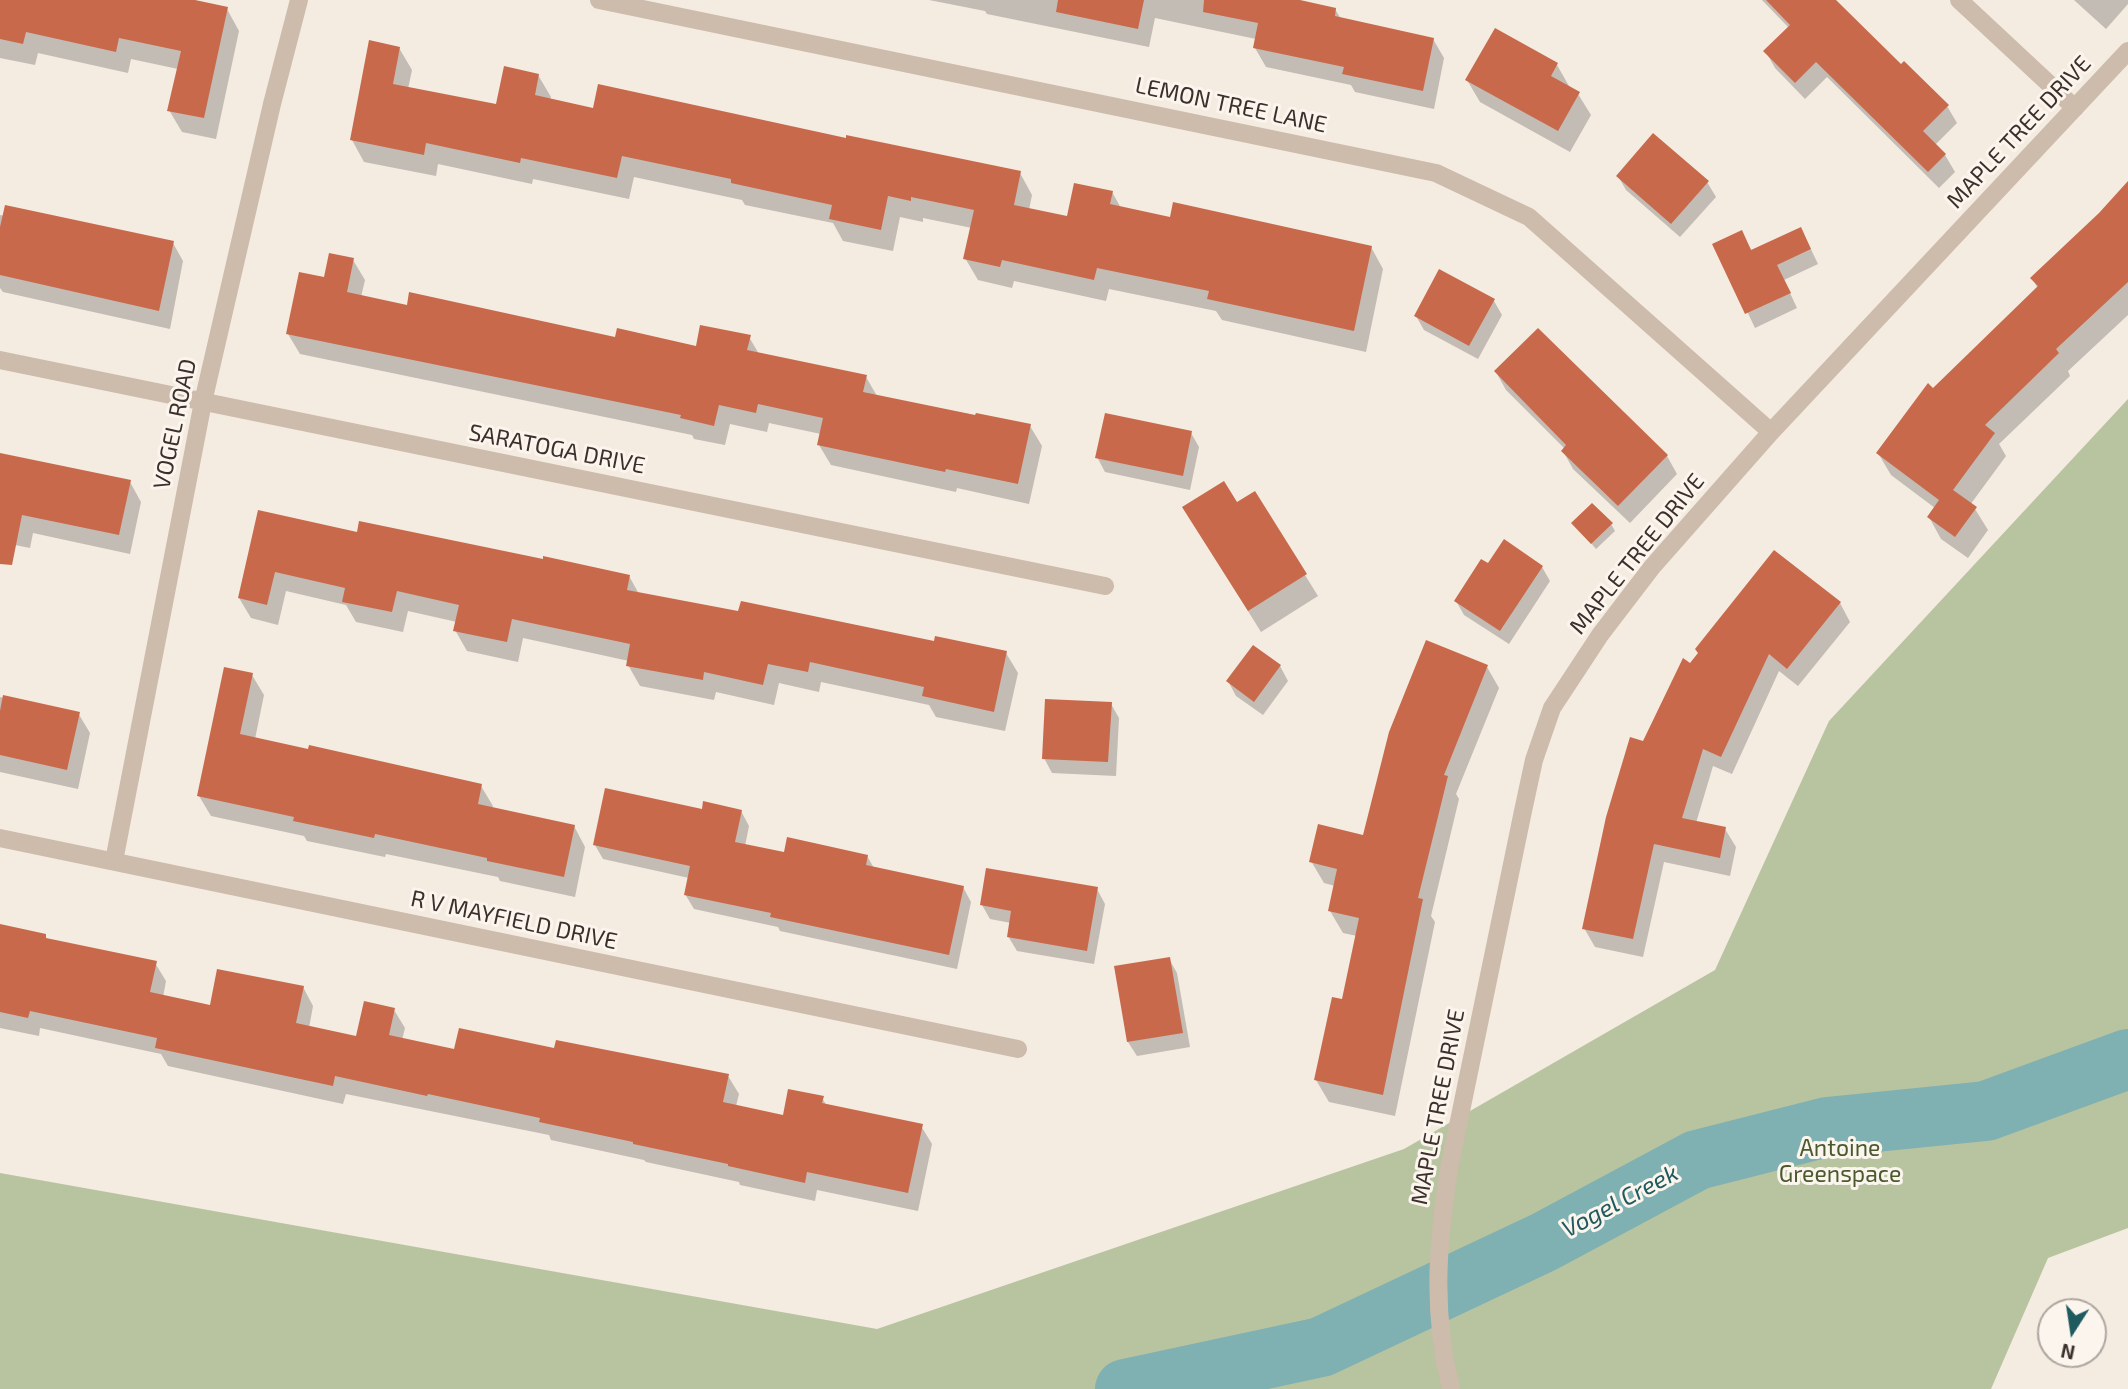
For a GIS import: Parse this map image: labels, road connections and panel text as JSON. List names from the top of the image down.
{
  "streets": {
    "street": [
      "LEMON TREE LANE",
      "MAPLE TREE DRIVE",
      "VOGEL ROAD",
      "SARATOGA DRIVE",
      "R V MAYFIELD DRIVE"
    ]
  },
  "crossings": [
    ["LEMON TREE LANE", "MAPLE TREE DRIVE"],
    ["VOGEL ROAD", "SARATOGA DRIVE"],
    ["VOGEL ROAD", "R V MAYFIELD DRIVE"]
  ],
  "water": ["Vogel Creek"],
  "parks": ["Antoine Greenspace"],
  "north": "bottom"
}
